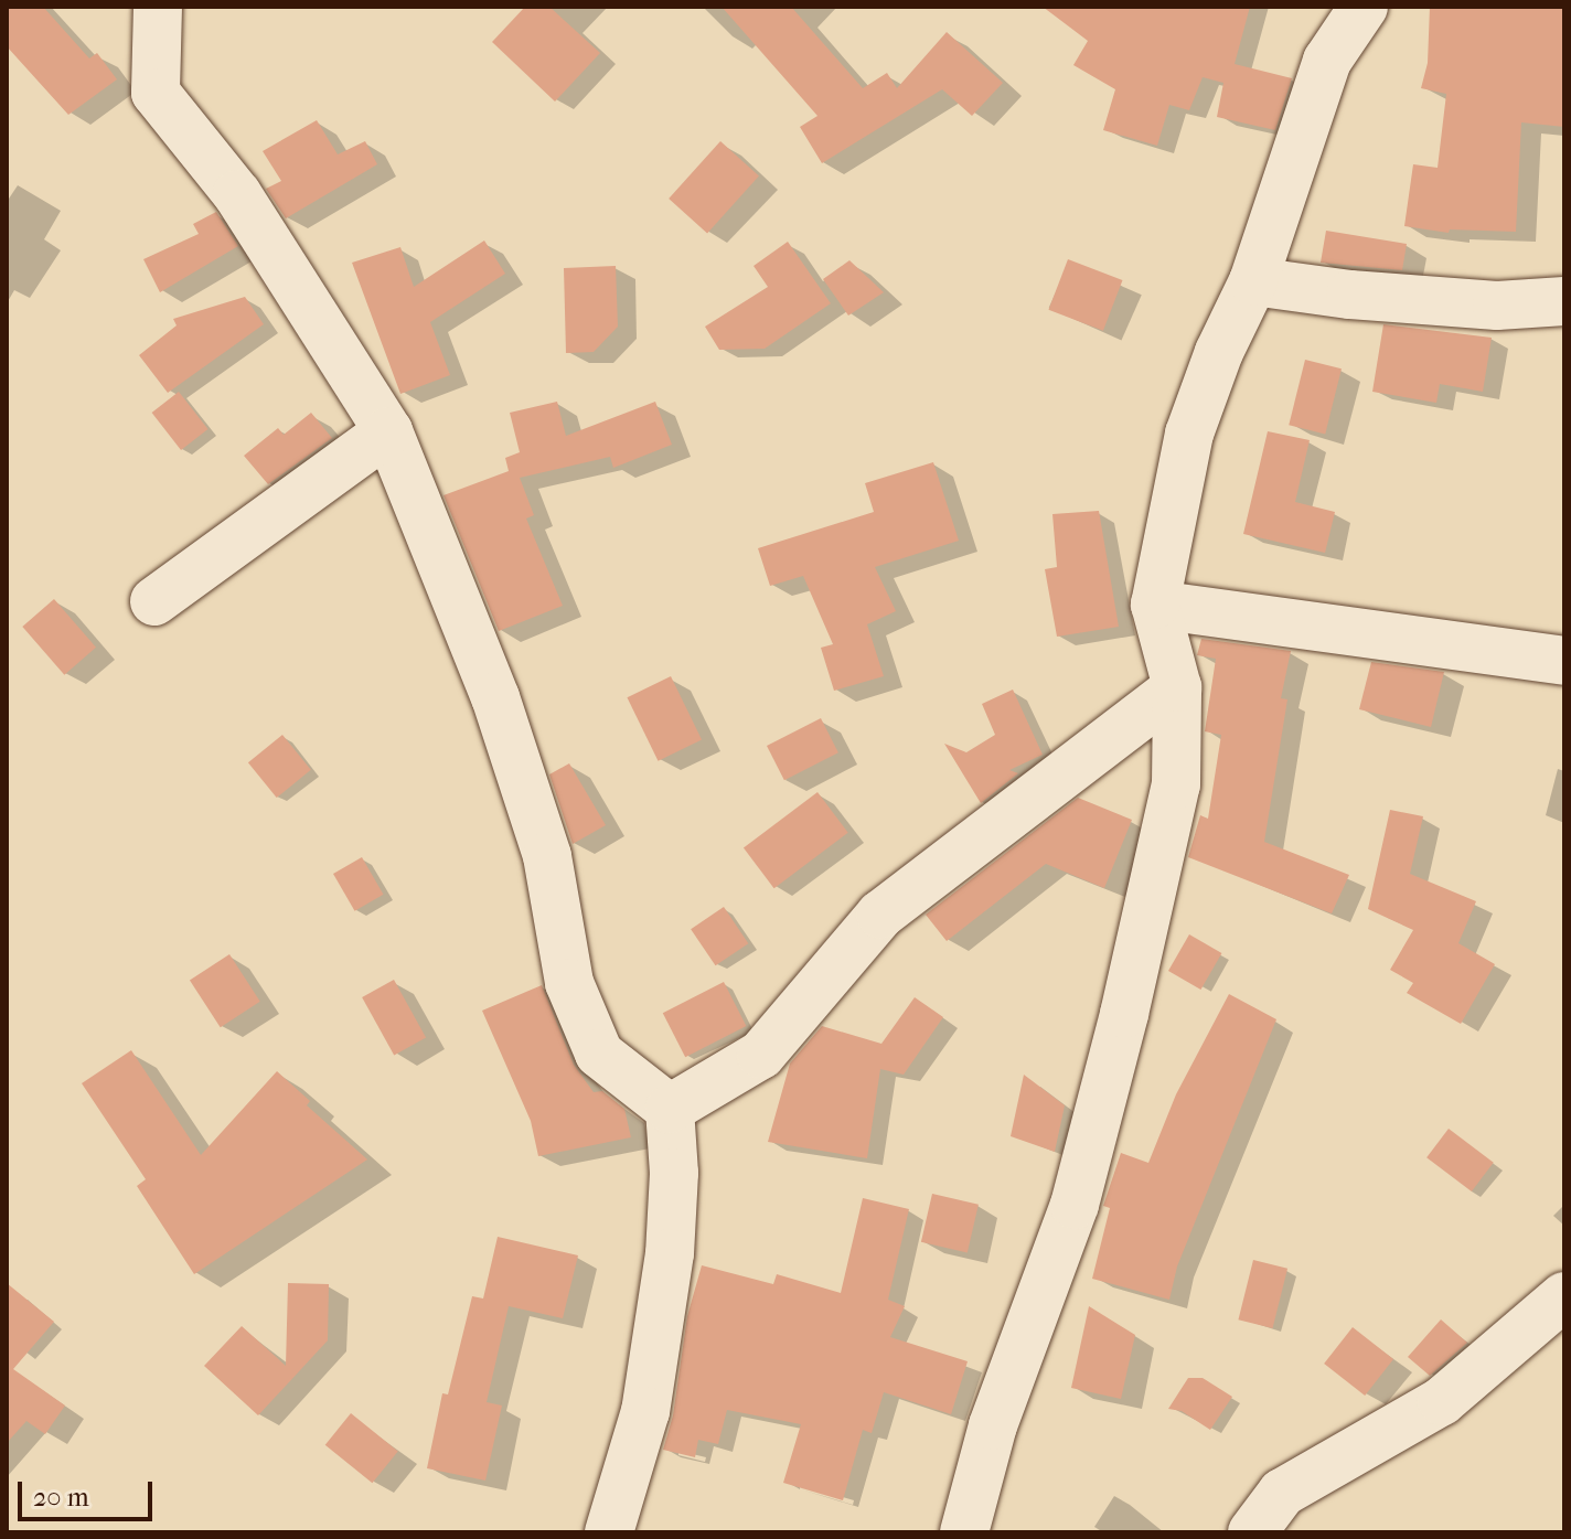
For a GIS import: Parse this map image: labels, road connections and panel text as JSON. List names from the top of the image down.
{
  "scale_bar": "20 m"
}
